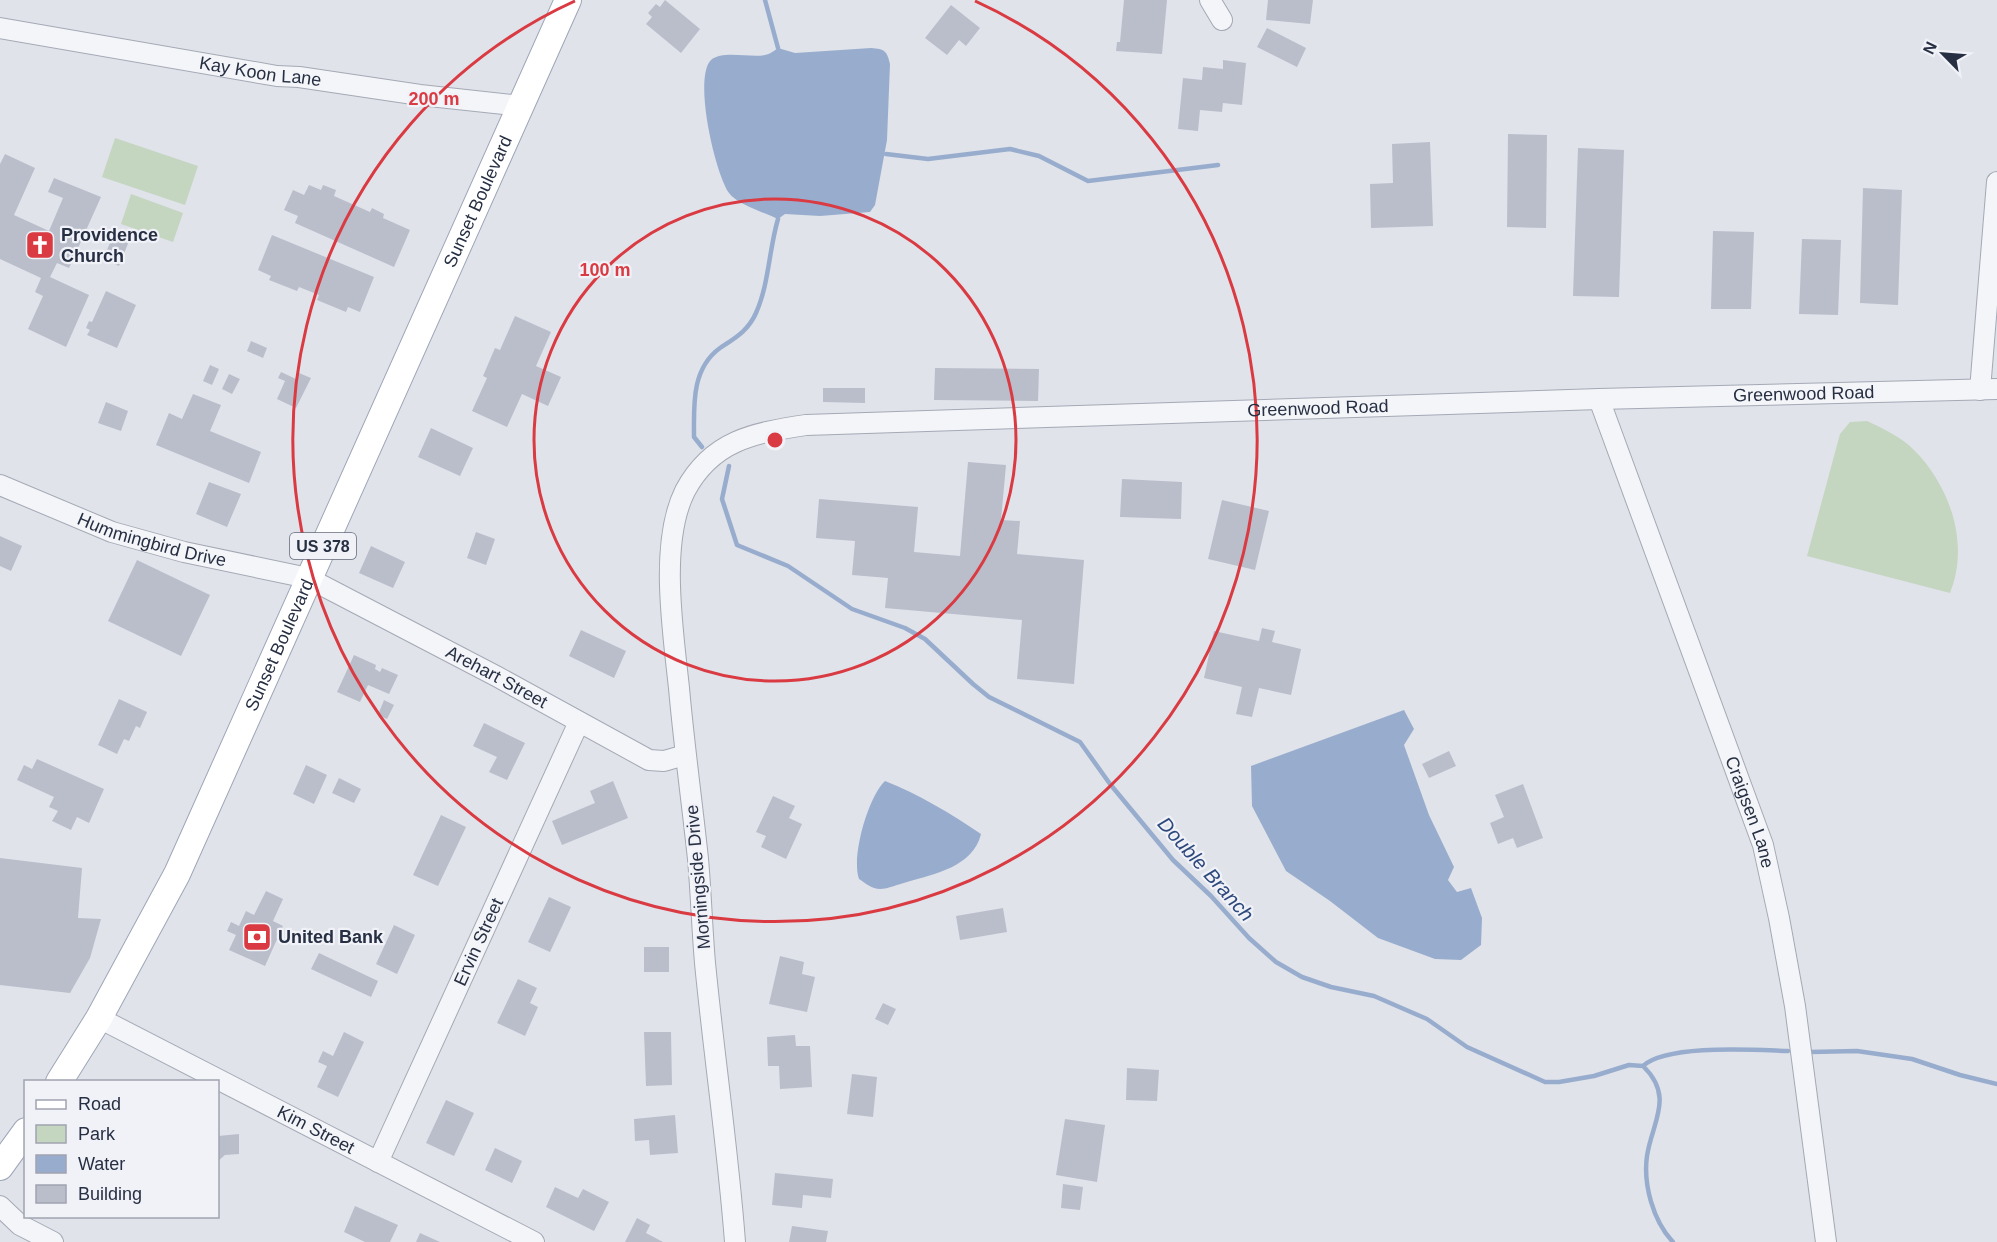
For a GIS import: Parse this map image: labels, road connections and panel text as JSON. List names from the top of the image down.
{
  "streets": {
    "main road": ["Sunset Boulevard", "US 378"],
    "street": [
      "Kay Koon Lane",
      "Greenwood Road",
      "Hummingbird Drive",
      "Arehart Street",
      "Craigsen Lane",
      "Morningside Drive",
      "Ervin Street",
      "Kim Street"
    ]
  },
  "crossings": [
    ["Kay Koon Lane", "Sunset Boulevard"],
    ["Sunset Boulevard", "Hummingbird Drive"],
    ["Sunset Boulevard", "Arehart Street"],
    ["Sunset Boulevard", "Kim Street"],
    ["Greenwood Road", "Craigsen Lane"],
    ["Greenwood Road", "Morningside Drive"],
    ["Hummingbird Drive", "Arehart Street"],
    ["Arehart Street", "Morningside Drive"],
    ["Arehart Street", "Ervin Street"],
    ["Ervin Street", "Kim Street"]
  ],
  "water": ["Double Branch"],
  "places": {
    "church": ["Providence Church"],
    "bank": ["United Bank"]
  },
  "legend": [
    "Road",
    "Park",
    "Water",
    "Building"
  ],
  "north": "top left",
  "rings": ["200 m", "100 m"]
}
